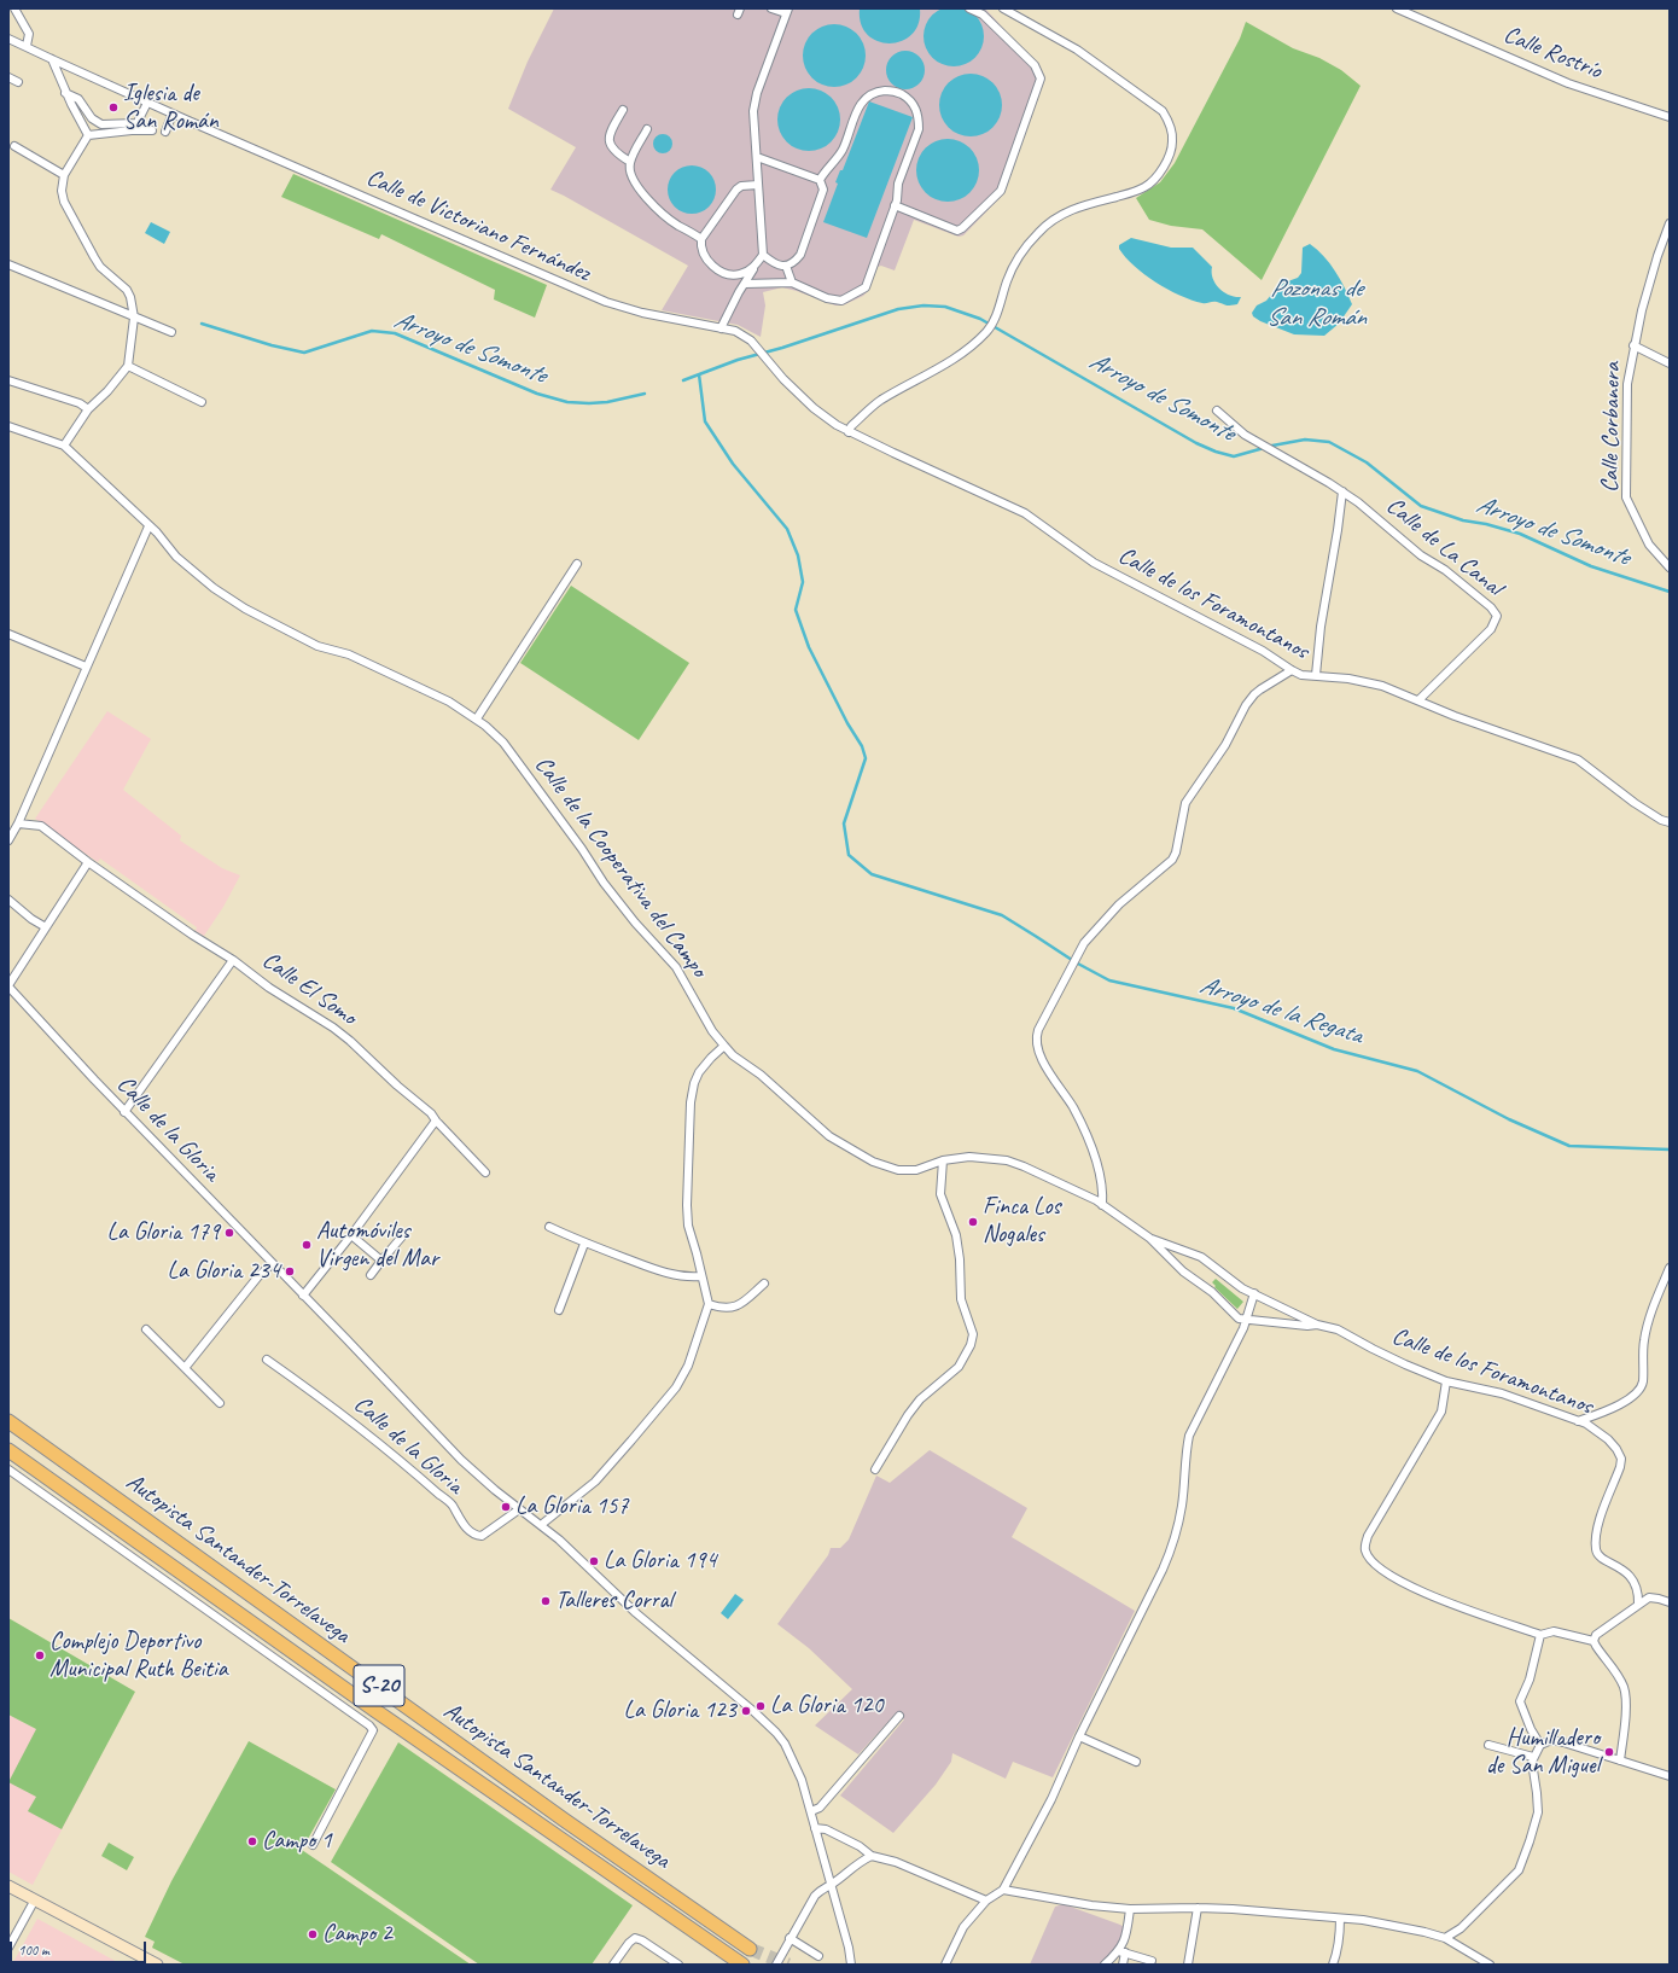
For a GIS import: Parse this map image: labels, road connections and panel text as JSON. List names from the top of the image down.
{
  "streets": {
    "highway": ["Autopista Santander-Torrelavega", "S-20"],
    "street": [
      "Calle Rostrío",
      "Calle de Victoriano Fernández",
      "Calle Corbanera",
      "Calle de La Canal",
      "Calle de los Foramontanos",
      "Calle de la Cooperativa del Campo",
      "Calle El Somo",
      "Calle de la Gloria"
    ]
  },
  "crossings": [
    ["Calle de Victoriano Fernández", "Calle de los Foramontanos"],
    ["Calle de La Canal", "Calle de los Foramontanos"],
    ["Calle de los Foramontanos", "Calle de la Cooperativa del Campo"]
  ],
  "water": ["Pozonas de San Román", "Arroyo de Somonte", "Arroyo de la Regata"],
  "places": [
    "Iglesia de San Román",
    "Finca Los Nogales",
    "La Gloria 179",
    "Automóviles Virgen del Mar",
    "La Gloria 234",
    "La Gloria 157",
    "La Gloria 194",
    "Talleres Corral",
    "Complejo Deportivo Municipal Ruth Beitia",
    "La Gloria 120",
    "La Gloria 123",
    "Humilladero de San Miguel",
    "Campo 1",
    "Campo 2"
  ],
  "scale_bar": "100 m"
}
